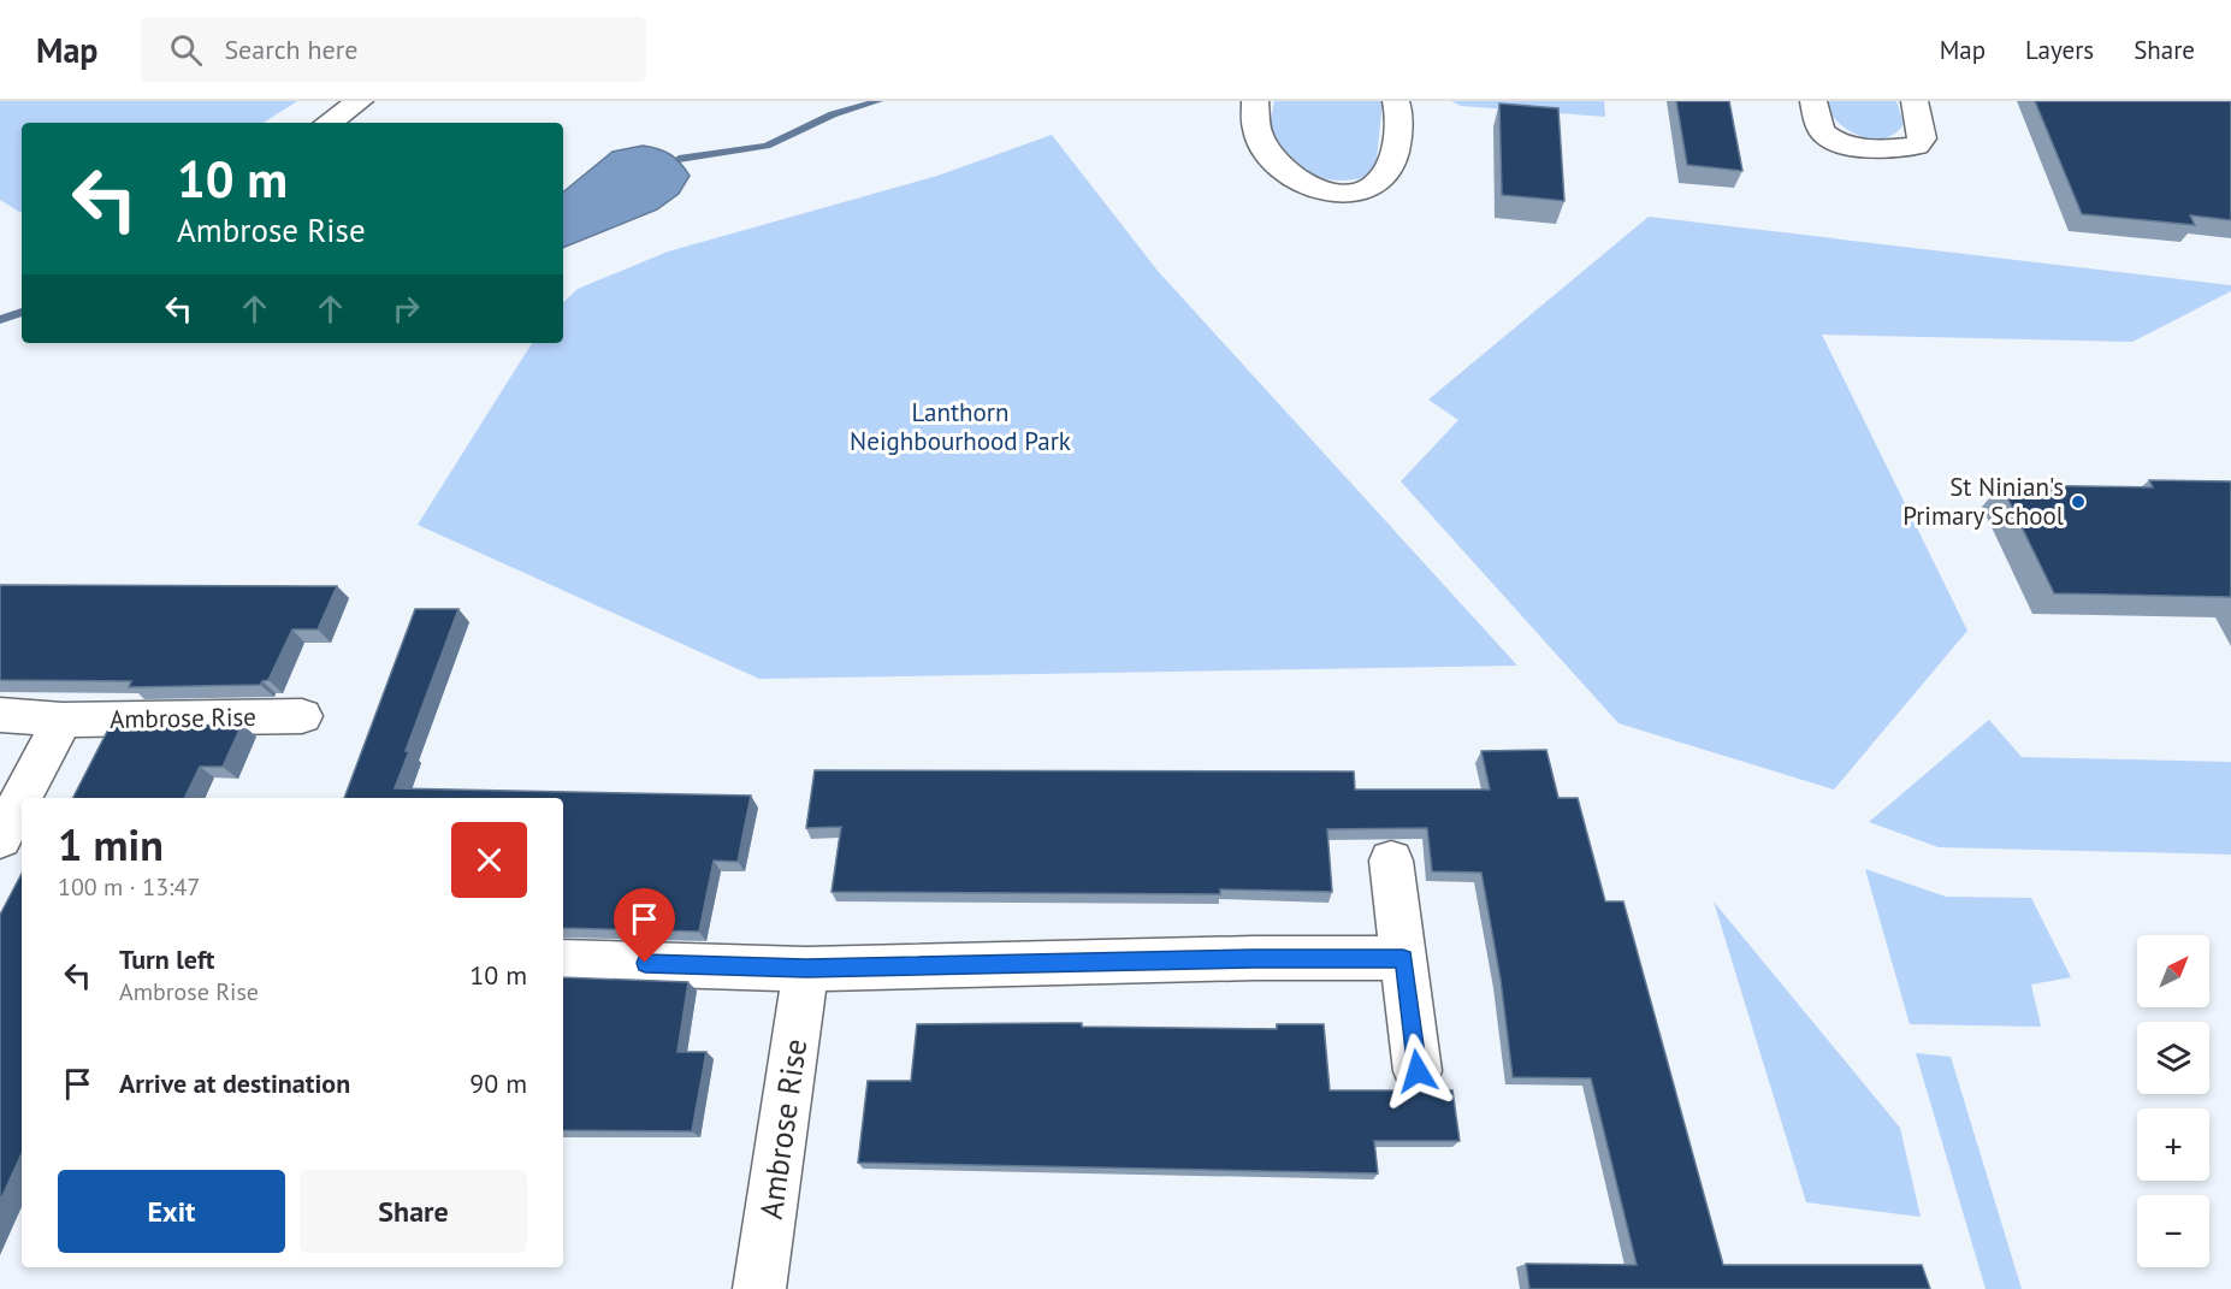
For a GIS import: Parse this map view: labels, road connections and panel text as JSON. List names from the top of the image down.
{
  "streets": {
    "street": ["Ambrose Rise"]
  },
  "parks": ["Lanthorn Neighbourhood Park"],
  "places": ["St Ninian's Primary School"],
  "north": "top right",
  "page": {
    "header": "Map",
    "search": "Search here",
    "nav": ["Map", "Layers", "Share"],
    "turn": ["10 m", "Ambrose Rise"],
    "heading": ["1 min", "100 m · 13:47"],
    "list": [
      {
        "name": "Turn left",
        "note": "Ambrose Rise",
        "value": "10 m"
      },
      {
        "name": "Arrive at destination",
        "value": "90 m"
      }
    ],
    "map_buttons": ["+", "−"],
    "buttons": ["Exit", "Share"]
  }
}
